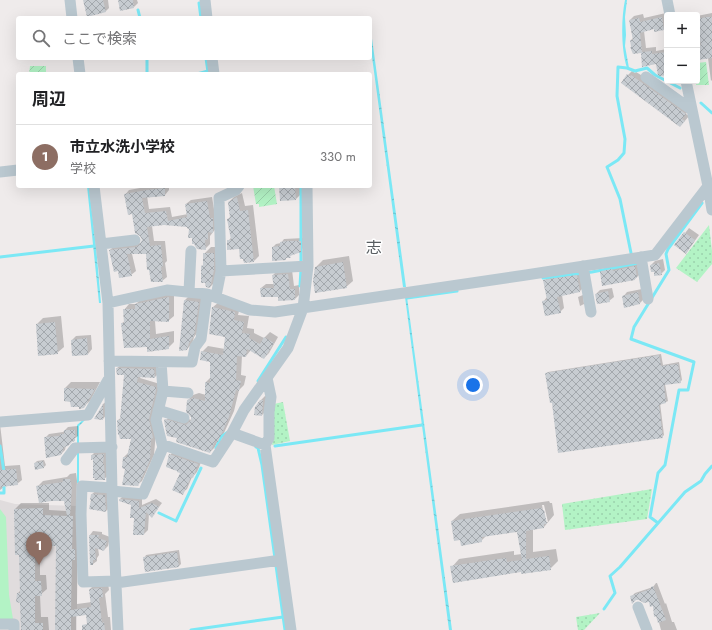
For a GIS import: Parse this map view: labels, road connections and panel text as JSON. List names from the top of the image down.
{
  "districts": ["志"],
  "page": {
    "map_buttons": ["+", "−"],
    "search": "ここで検索",
    "heading": "周辺",
    "list": [
      {
        "mark": "1",
        "name": "市立水洗小学校",
        "note": "学校",
        "value": "330 m"
      }
    ],
    "pins": "1"
  }
}
